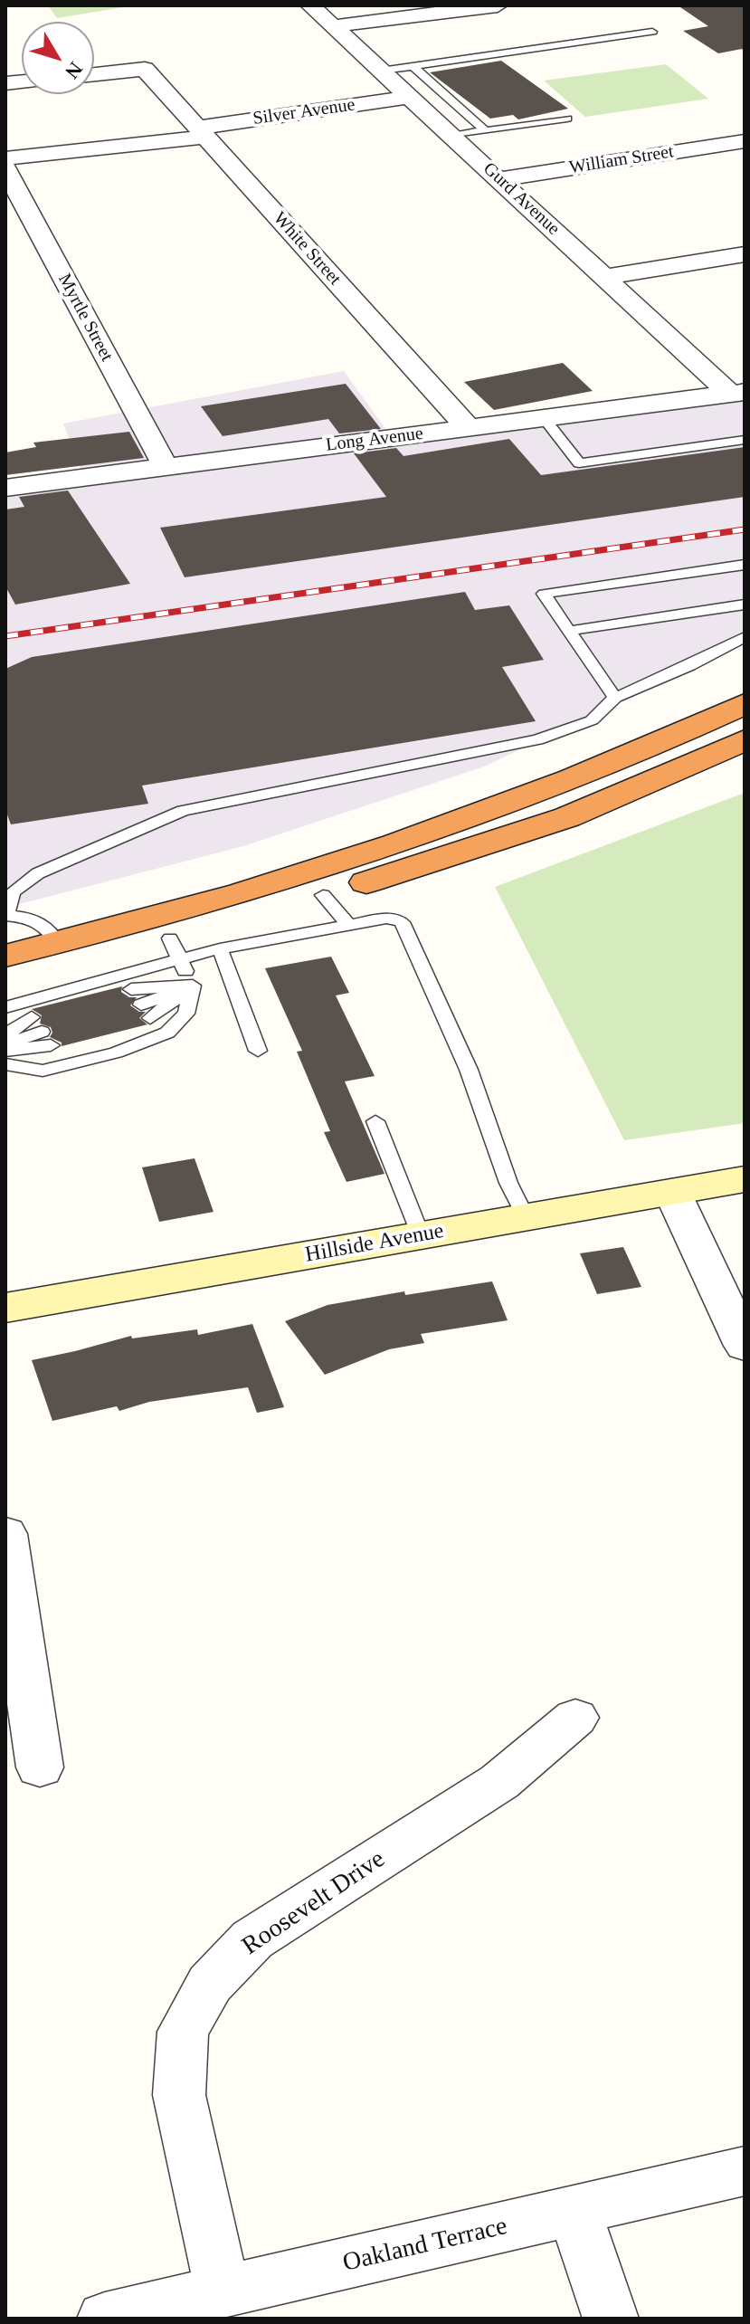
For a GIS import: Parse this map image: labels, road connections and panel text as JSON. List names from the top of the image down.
{
  "streets": {
    "main road": ["Hillside Avenue"],
    "street": [
      "Silver Avenue",
      "William Street",
      "Gurd Avenue",
      "White Street",
      "Myrtle Street",
      "Long Avenue",
      "Roosevelt Drive",
      "Oakland Terrace"
    ]
  },
  "crossings": [
    ["Silver Avenue", "Gurd Avenue"],
    ["Silver Avenue", "White Street"],
    ["William Street", "Gurd Avenue"],
    ["Gurd Avenue", "Long Avenue"],
    ["White Street", "Long Avenue"],
    ["Myrtle Street", "Long Avenue"],
    ["Roosevelt Drive", "Oakland Terrace"]
  ],
  "north": "bottom right"
}
